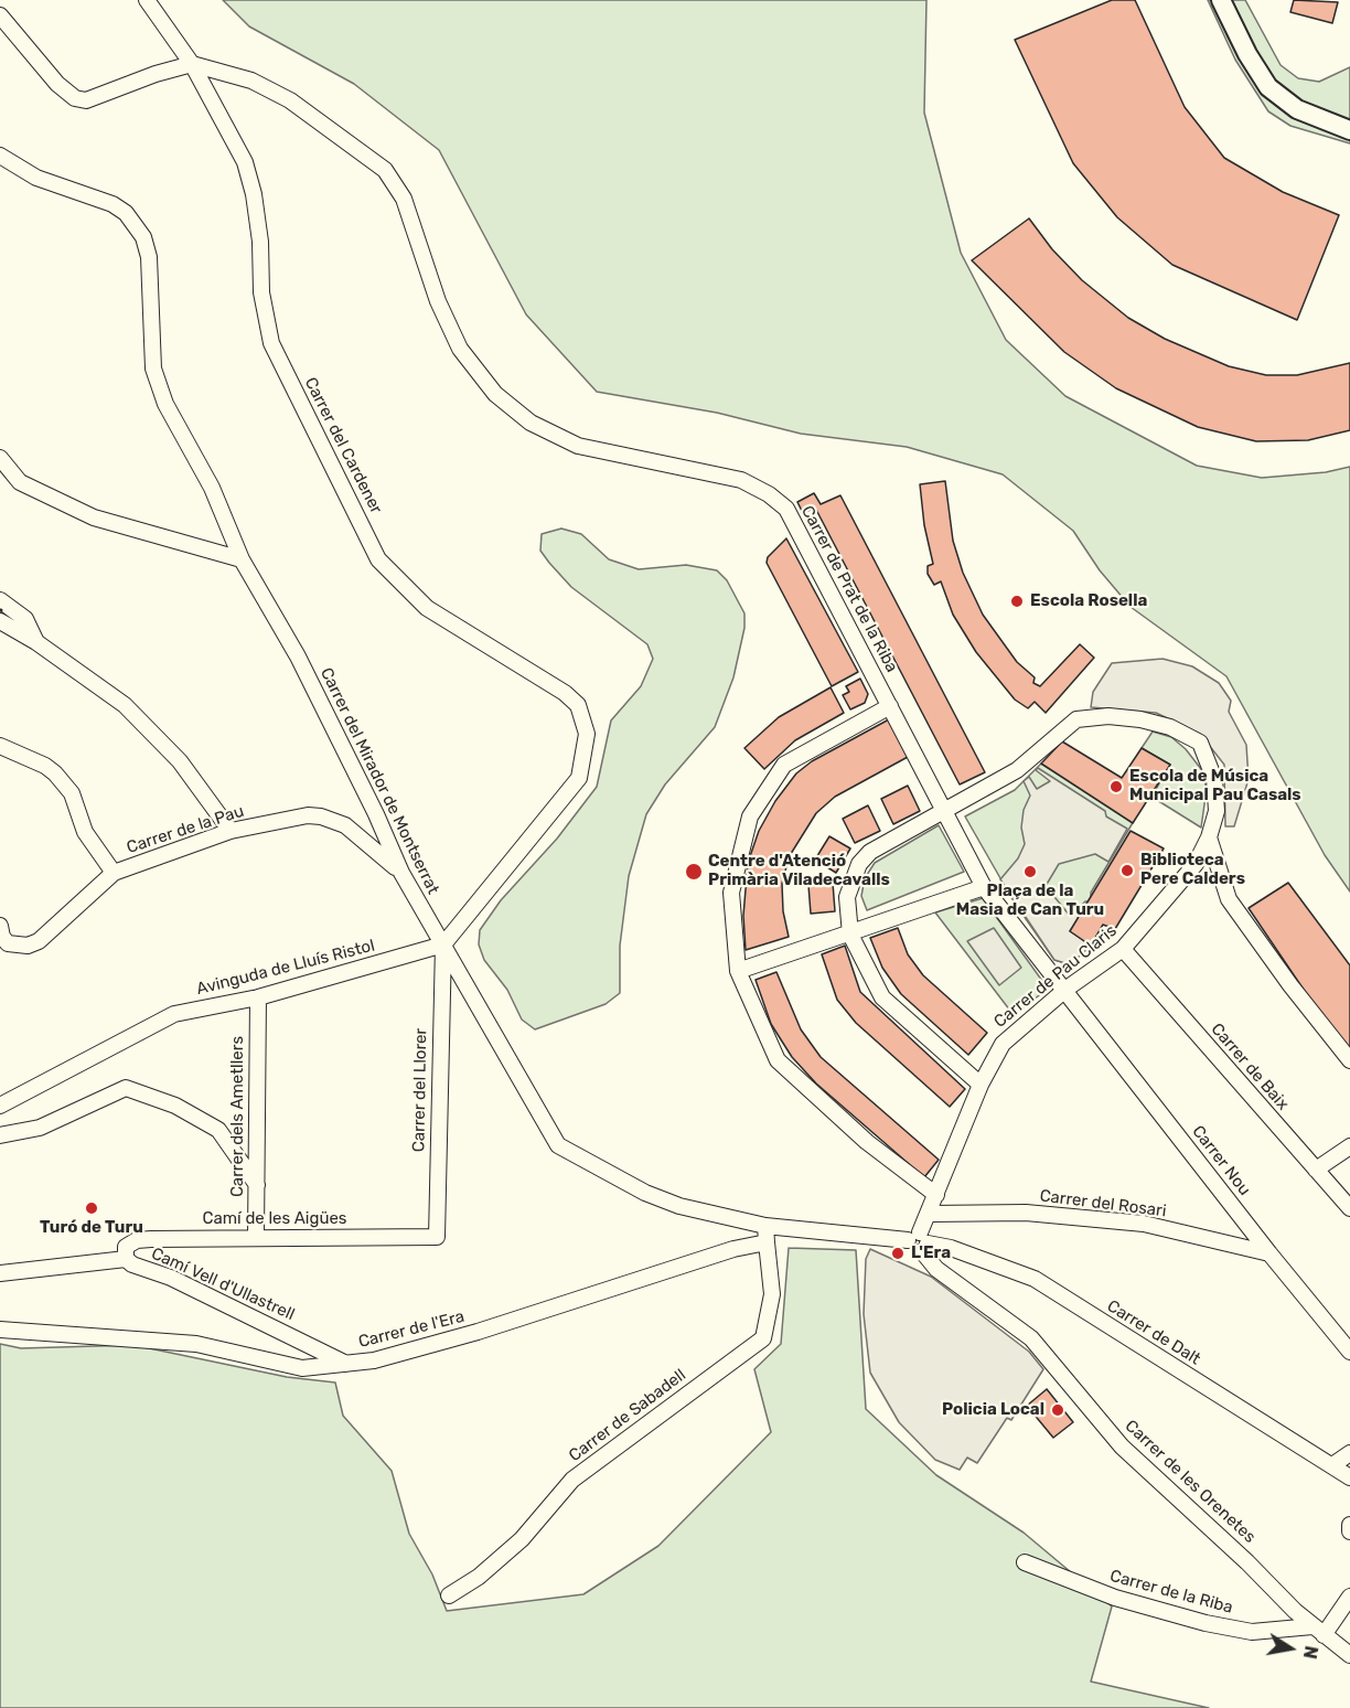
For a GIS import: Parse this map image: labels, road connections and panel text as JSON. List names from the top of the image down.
{
  "streets": {
    "street": [
      "Carrer del Cardener",
      "Carrer de Prat de la Riba",
      "Carrer del Mirador de Montserrat",
      "Carrer de la Pau",
      "Avinguda de Lluís Ristol",
      "Carrer de Pau Claris",
      "Carrer de Baix",
      "Carrer del Llorer",
      "Carrer dels Ametllers",
      "Carrer Nou",
      "Carrer del Rosari",
      "Camí de les Aigües",
      "Camí Vell d'Ullastrell",
      "Carrer de l'Era",
      "Carrer de Dalt",
      "Carrer de Sabadell",
      "Carrer de les Orenetes",
      "Carrer de la Riba"
    ]
  },
  "crossings": [
    ["Carrer del Cardener", "Carrer de Prat de la Riba"],
    ["Carrer del Cardener", "Carrer del Mirador de Montserrat"],
    ["Carrer del Cardener", "Avinguda de Lluís Ristol"],
    ["Carrer del Cardener", "Carrer del Llorer"],
    ["Carrer de Prat de la Riba", "Carrer de Pau Claris"],
    ["Carrer de Prat de la Riba", "Carrer Nou"],
    ["Carrer del Mirador de Montserrat", "Carrer de la Pau"],
    ["Carrer del Mirador de Montserrat", "Avinguda de Lluís Ristol"],
    ["Carrer del Mirador de Montserrat", "Carrer de Pau Claris"],
    ["Carrer del Mirador de Montserrat", "Carrer del Llorer"],
    ["Carrer del Mirador de Montserrat", "Carrer de Dalt"],
    ["Carrer del Mirador de Montserrat", "Carrer de les Orenetes"],
    ["Avinguda de Lluís Ristol", "Carrer del Llorer"],
    ["Avinguda de Lluís Ristol", "Carrer dels Ametllers"],
    ["Carrer de Pau Claris", "Carrer de Baix"],
    ["Carrer de Pau Claris", "Carrer Nou"],
    ["Carrer de Pau Claris", "Carrer del Rosari"],
    ["Carrer de Pau Claris", "Carrer de Dalt"],
    ["Carrer de Pau Claris", "Carrer de les Orenetes"],
    ["Carrer del Llorer", "Camí de les Aigües"],
    ["Carrer dels Ametllers", "Camí de les Aigües"],
    ["Carrer Nou", "Carrer del Rosari"],
    ["Camí de les Aigües", "Camí Vell d'Ullastrell"],
    ["Camí Vell d'Ullastrell", "Carrer de l'Era"],
    ["Carrer de l'Era", "Carrer de Sabadell"],
    ["Carrer de Dalt", "Carrer de les Orenetes"],
    ["Carrer de les Orenetes", "Carrer de la Riba"]
  ],
  "places": [
    "Escola Rosella",
    "Escola de Música Municipal Pau Casals",
    "Biblioteca Pere Calders",
    "Centre d'Atenció Primària Viladecavalls",
    "Plaça de la Masia de Can Turu",
    "Turó de Turu",
    "L'Era",
    "Policia Local"
  ],
  "north": "right"
}
